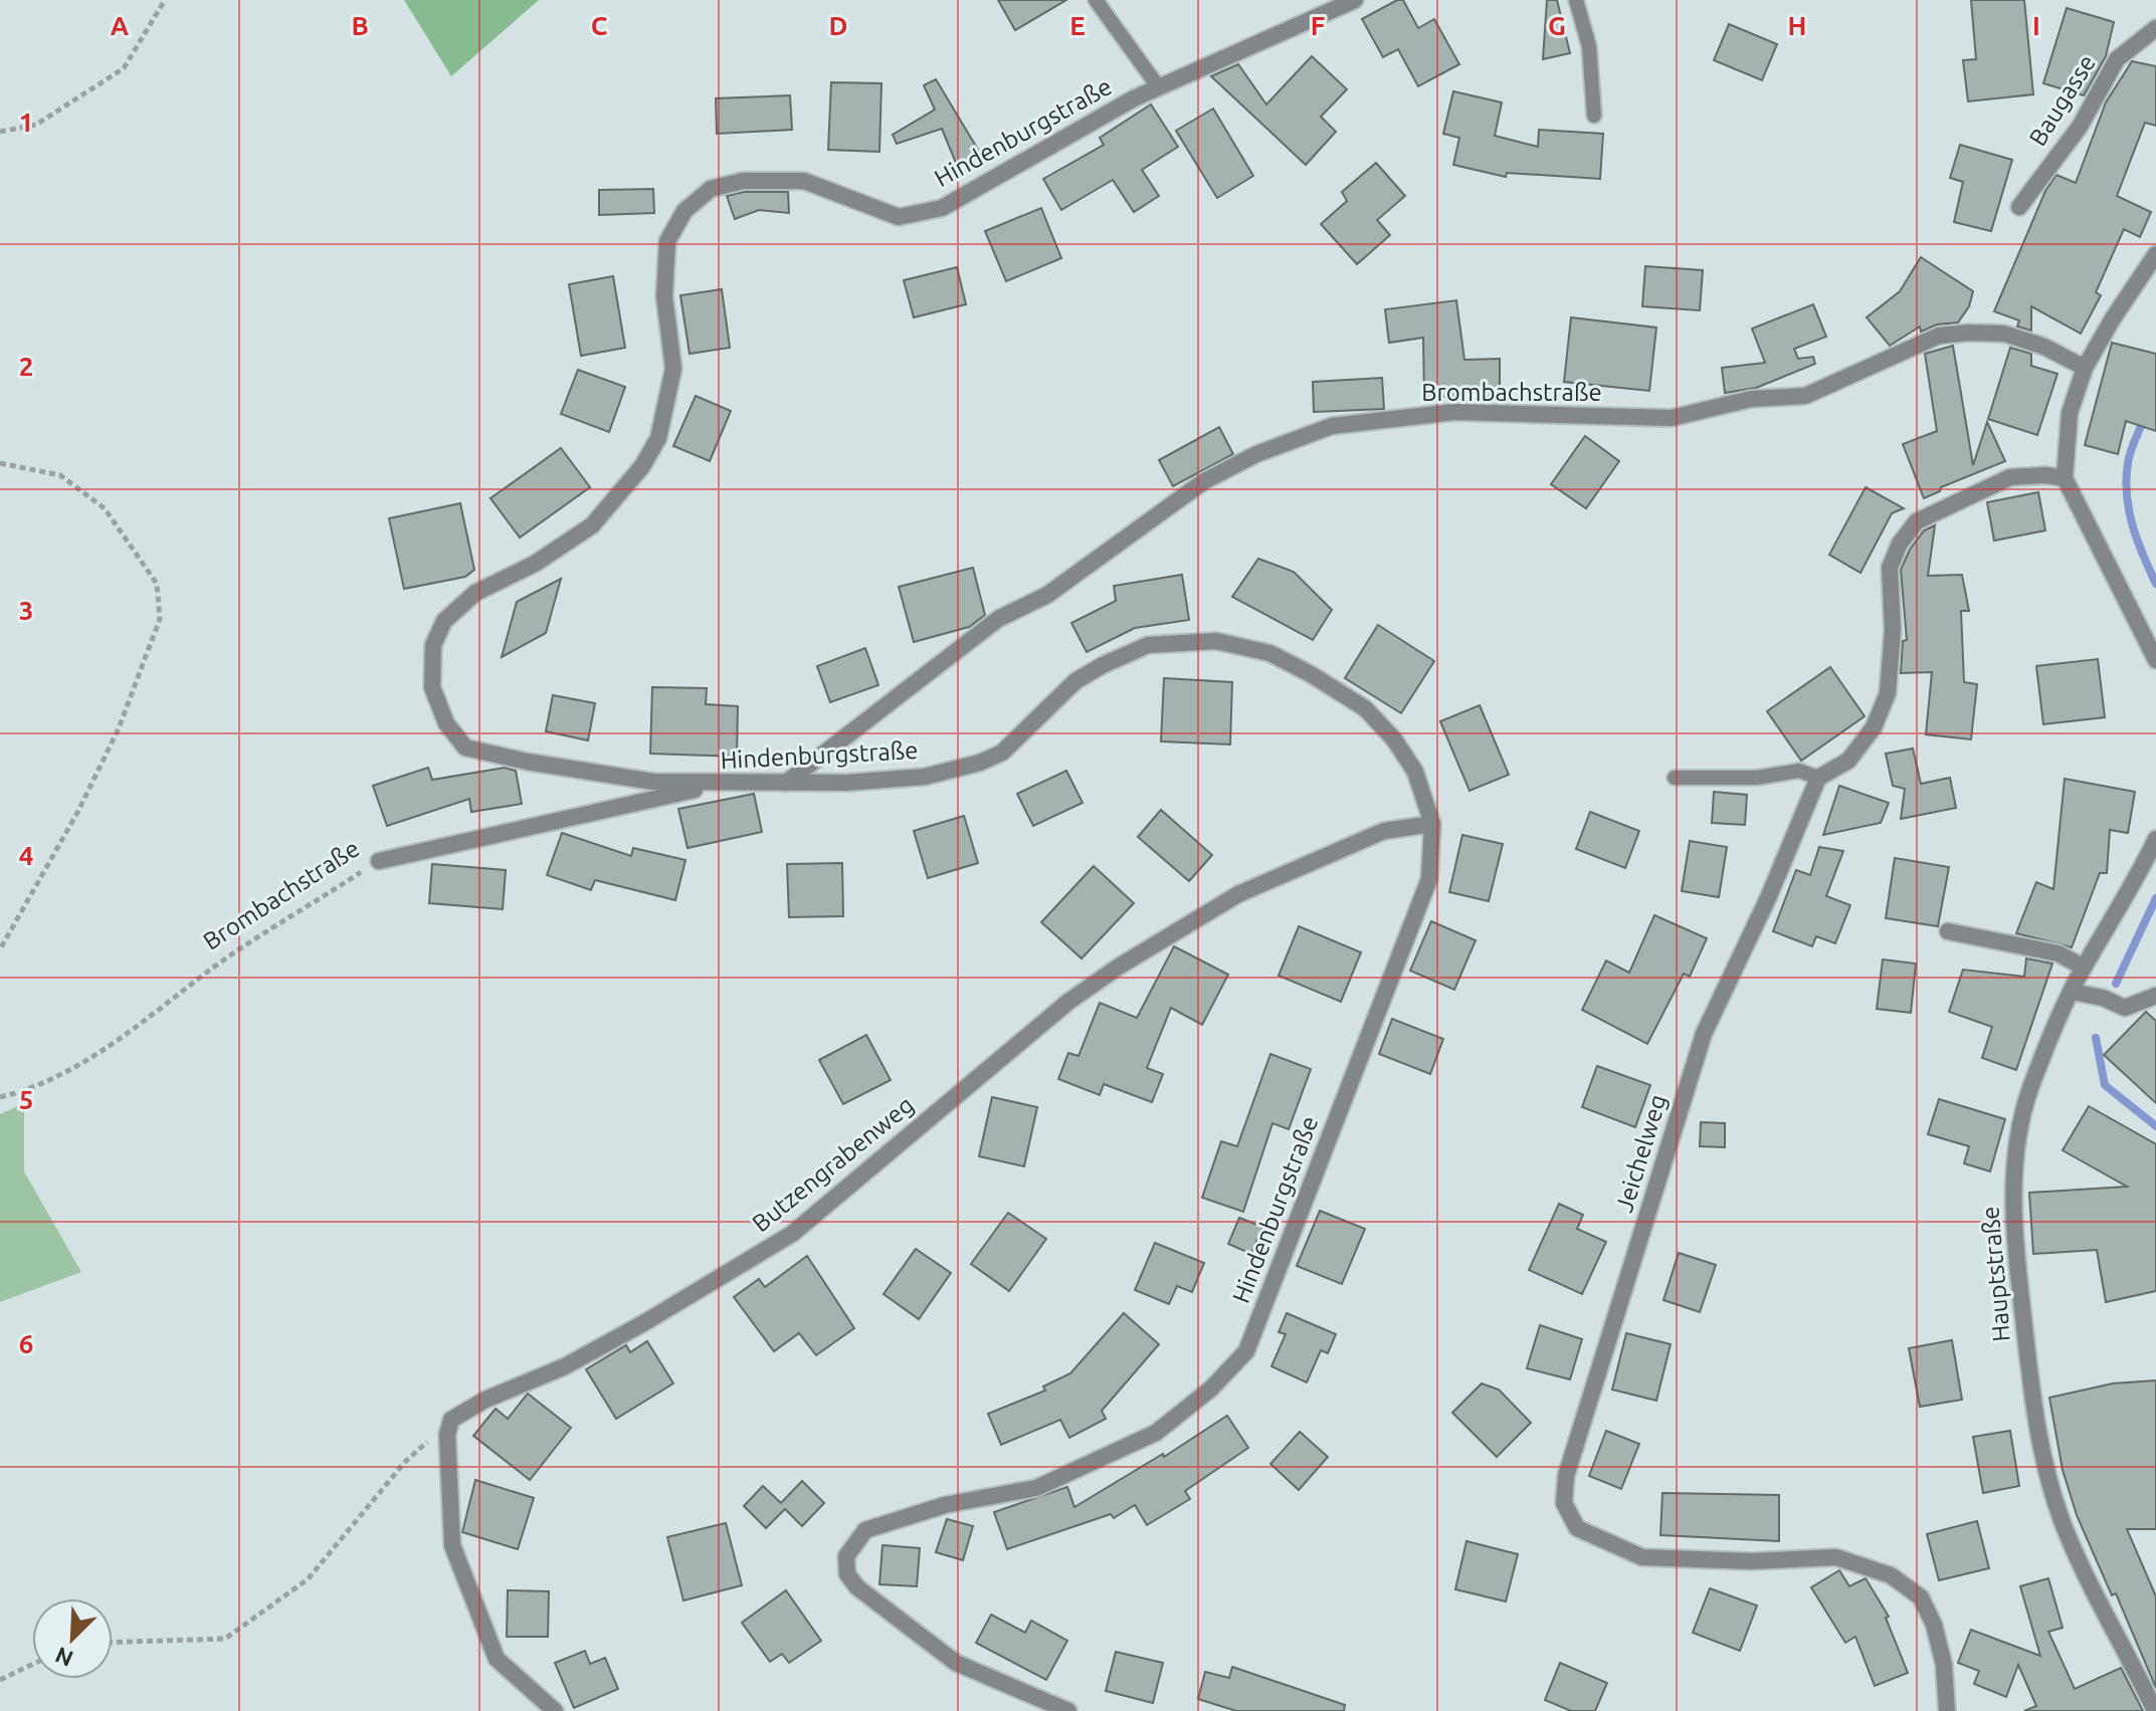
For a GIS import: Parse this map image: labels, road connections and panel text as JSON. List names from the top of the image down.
{
  "streets": {
    "street": [
      "Baugasse",
      "Hindenburgstraße",
      "Brombachstraße",
      "Jeichelweg",
      "Butzengrabenweg",
      "Hauptstraße"
    ]
  },
  "crossings": [
    ["Hindenburgstraße", "Brombachstraße"],
    ["Hindenburgstraße", "Butzengrabenweg"]
  ],
  "north": "bottom left",
  "grid": {
    "columns": [
      "A",
      "B",
      "C",
      "D",
      "E",
      "F",
      "G",
      "H",
      "I"
    ],
    "rows": [
      "1",
      "2",
      "3",
      "4",
      "5",
      "6"
    ]
  }
}
